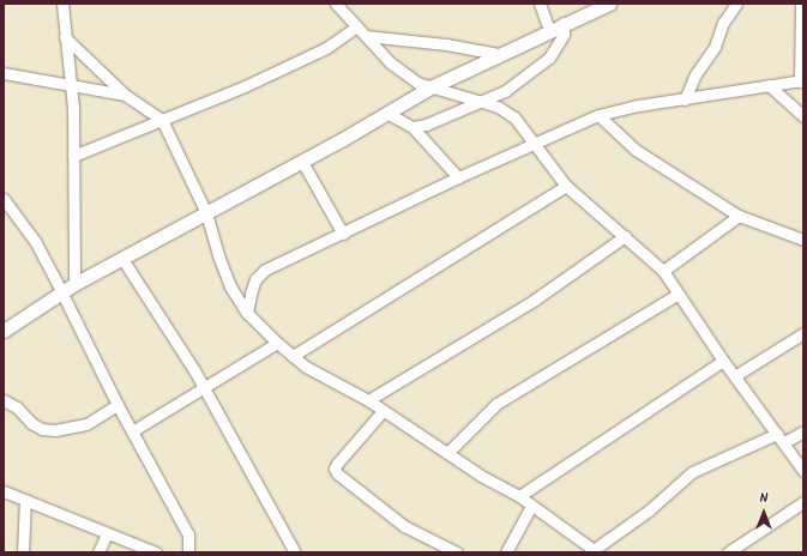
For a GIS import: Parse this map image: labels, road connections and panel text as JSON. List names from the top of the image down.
{
  "north": "top"
}
